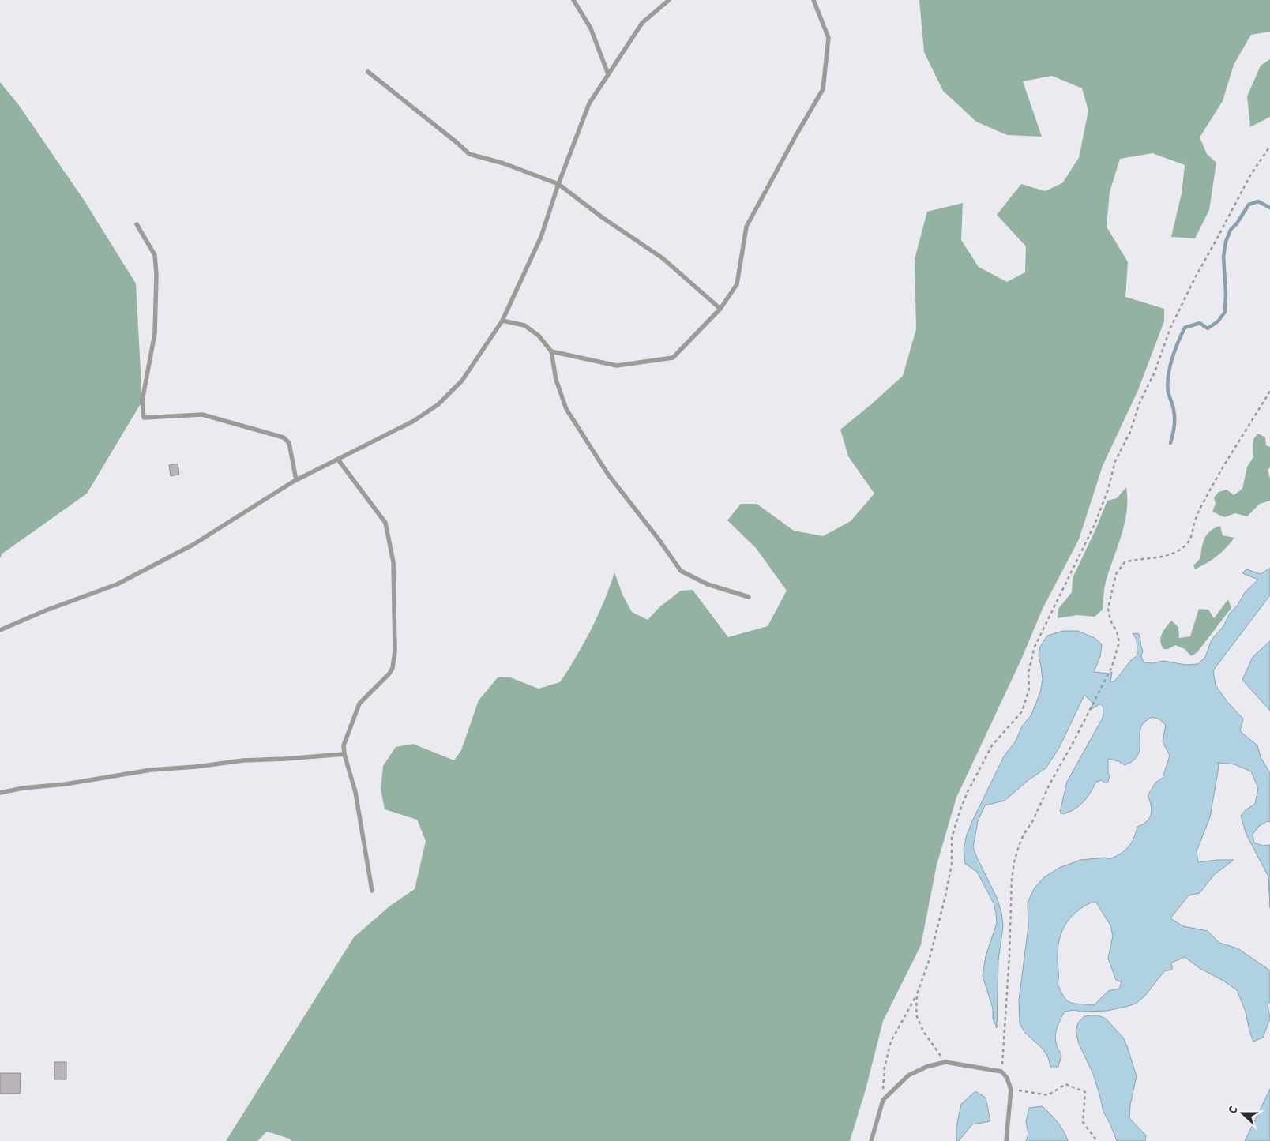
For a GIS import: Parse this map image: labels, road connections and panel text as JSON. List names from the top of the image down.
{
  "north": "left"
}
